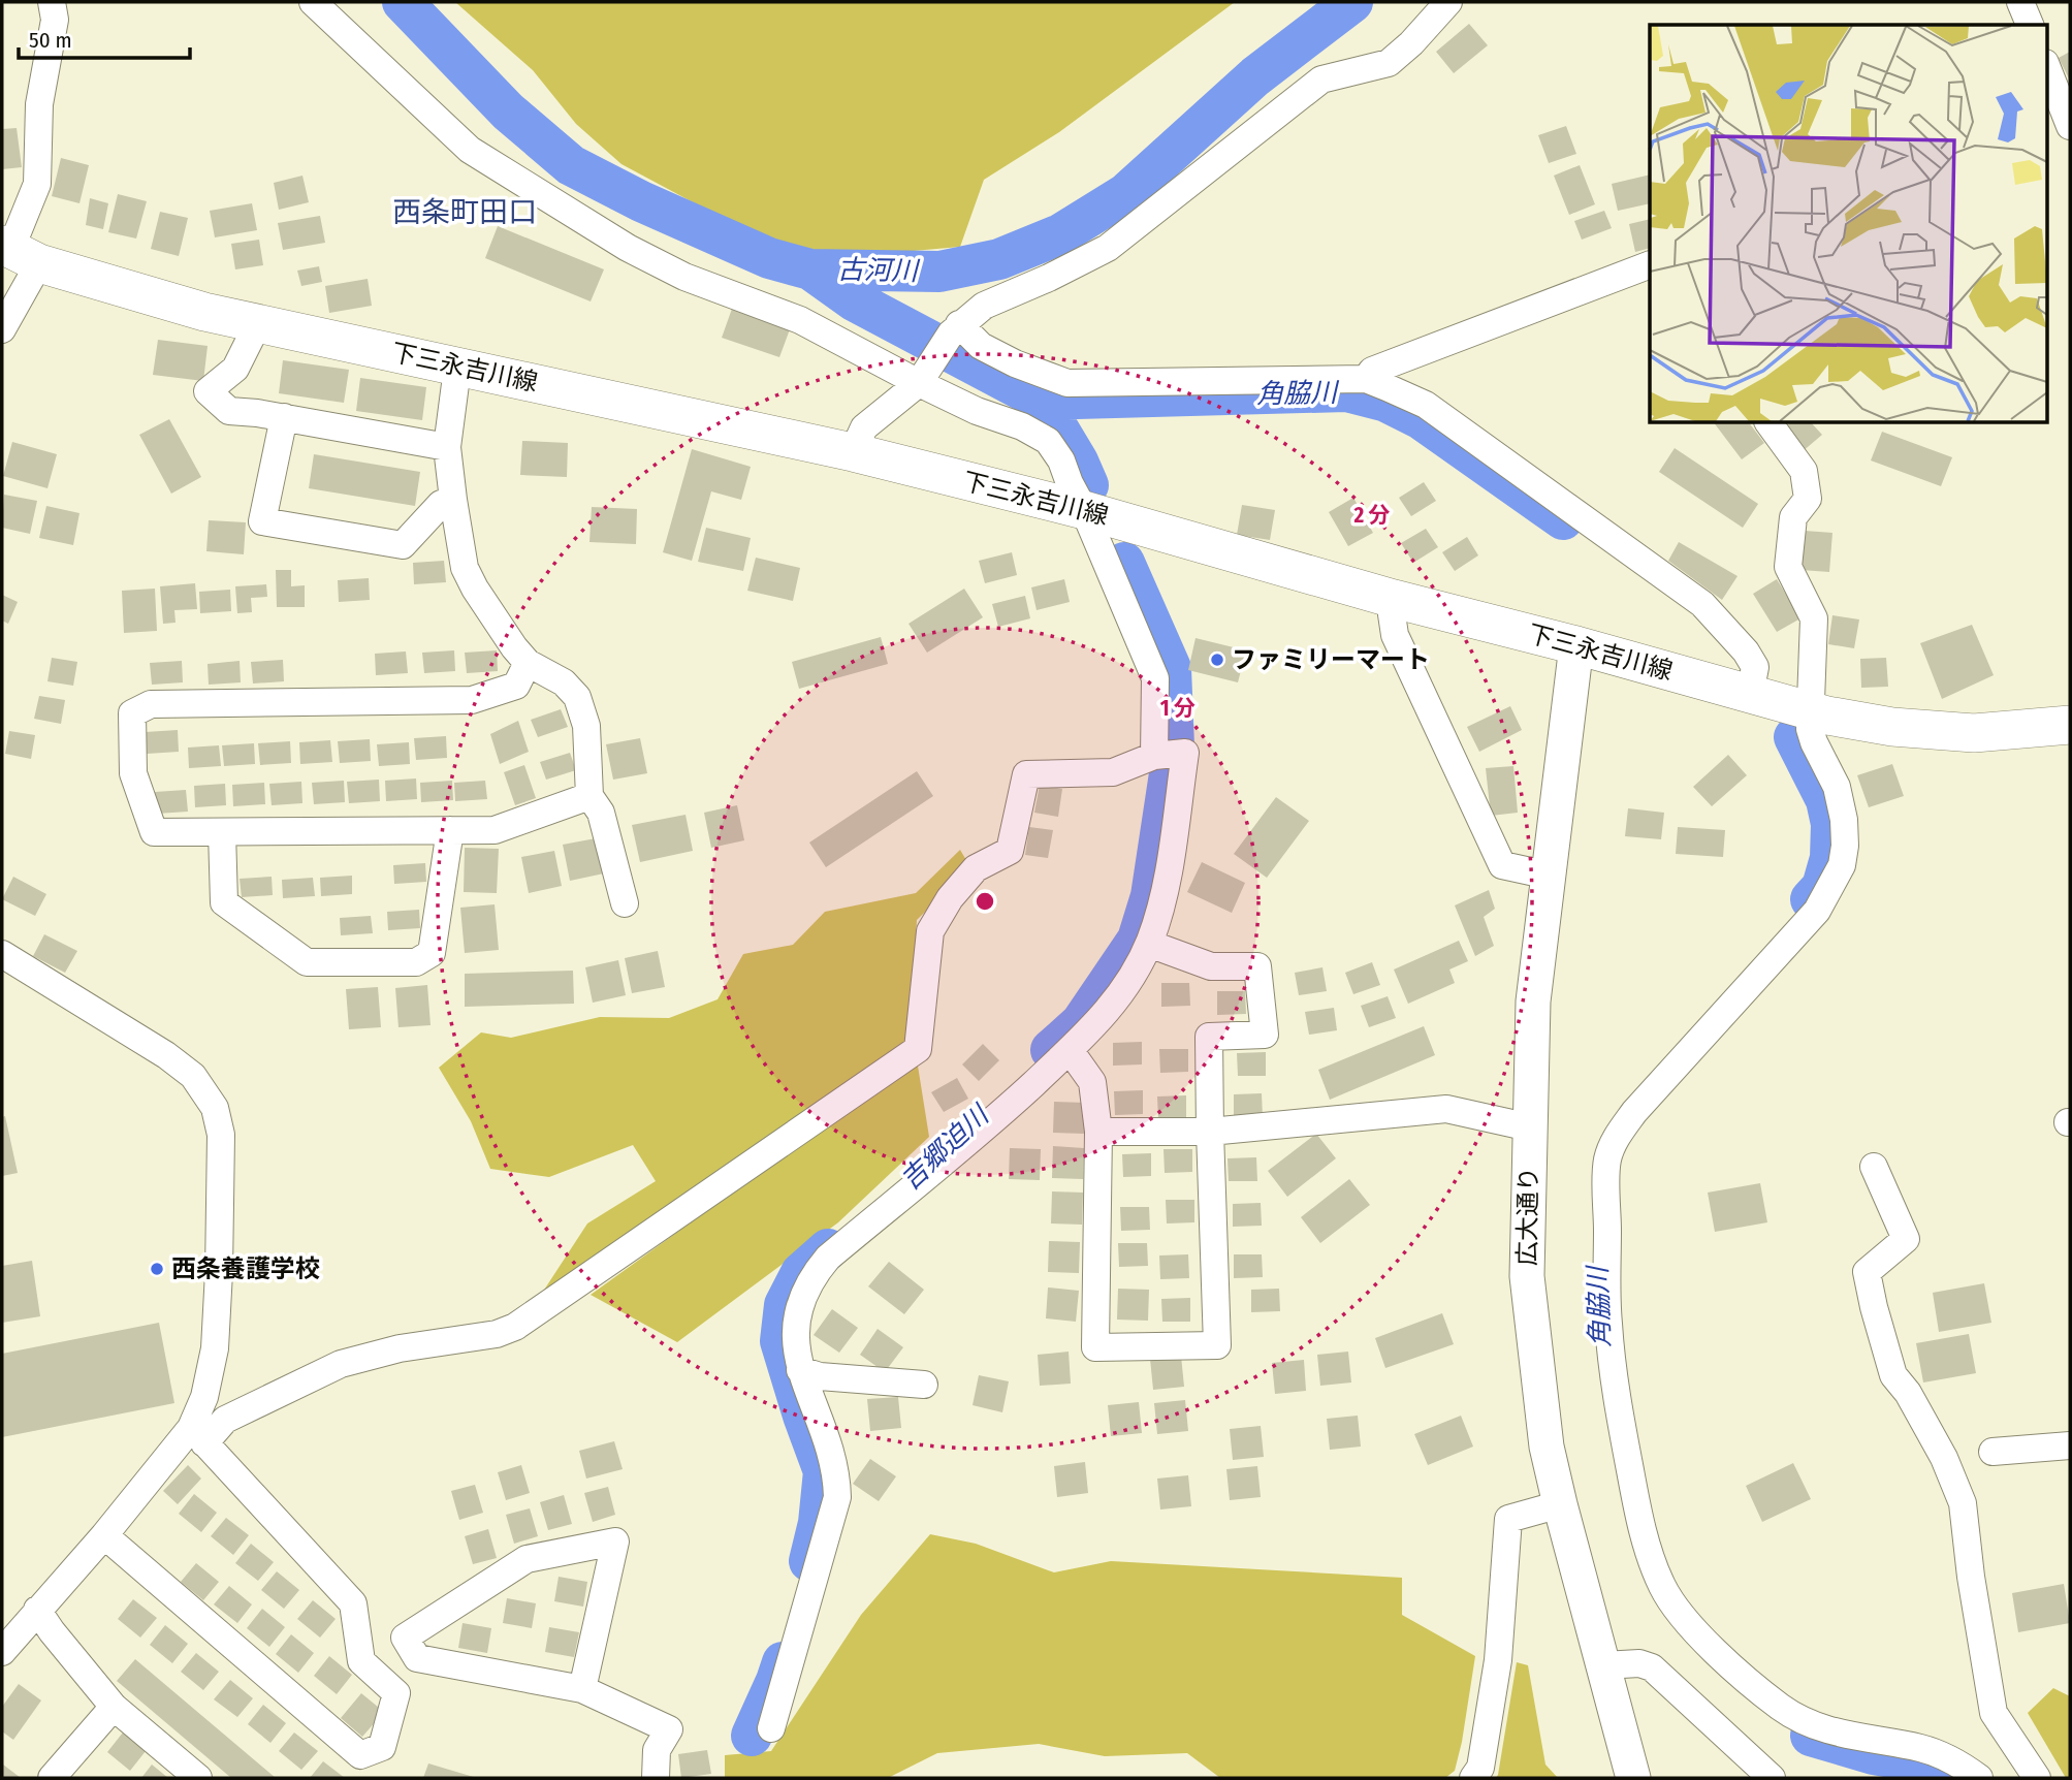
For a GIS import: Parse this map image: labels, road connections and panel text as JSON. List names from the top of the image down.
{
  "streets": {
    "main road": ["下三永吉川線"],
    "street": ["広大通り"]
  },
  "crossings": [
    ["下三永吉川線", "広大通り"]
  ],
  "districts": ["西条町田口"],
  "water": ["古河川", "角脇川", "吉郷迫川"],
  "places": ["ファミリーマート", "西条養護学校"],
  "scale_bar": "50 m",
  "rings": ["2 分", "1 分"]
}
